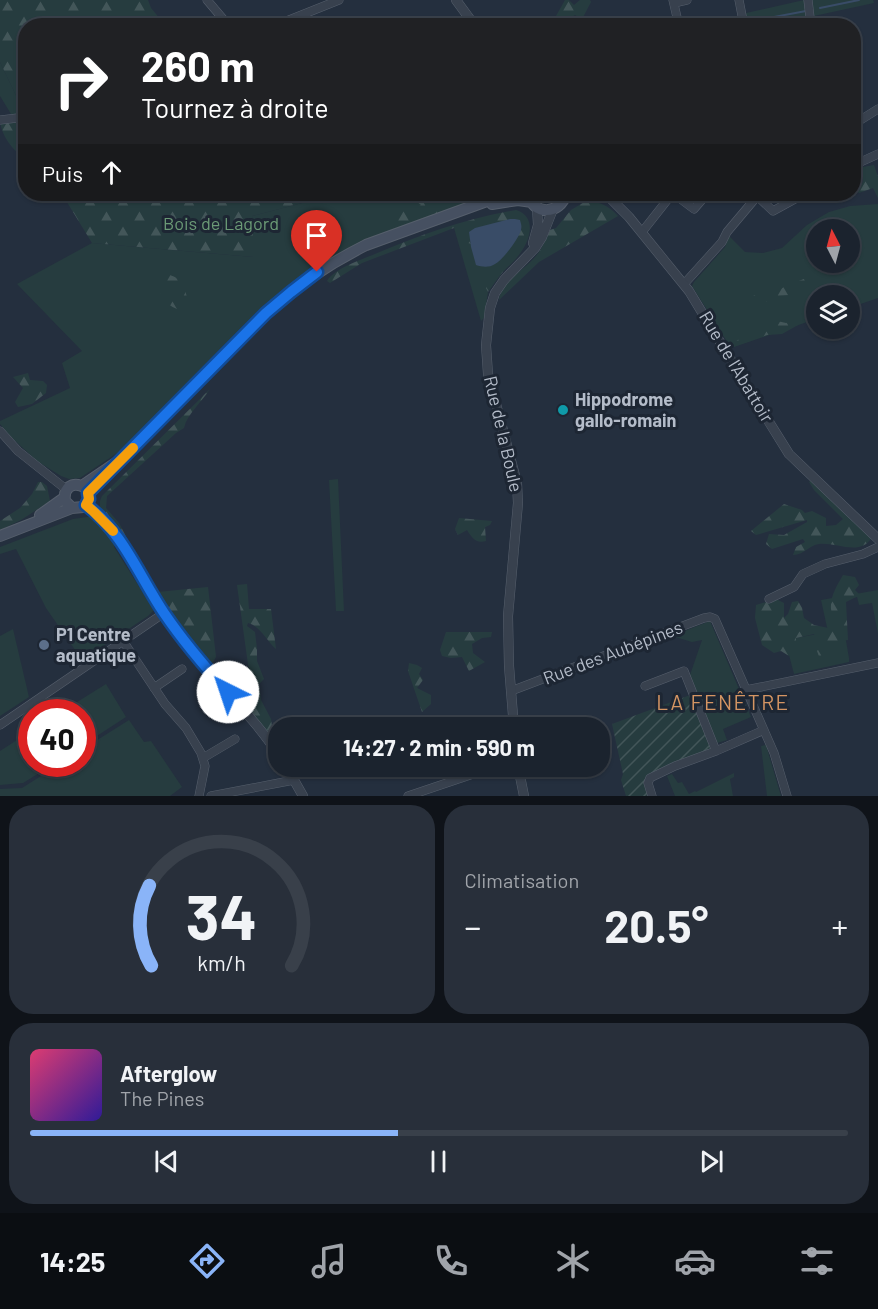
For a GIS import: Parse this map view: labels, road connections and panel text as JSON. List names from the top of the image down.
{
  "streets": {
    "street": ["Rue de l'Abattoir", "Rue de la Boule", "Rue des Aubépines"]
  },
  "crossings": [
    ["Rue de la Boule", "Rue des Aubépines"]
  ],
  "districts": ["LA FENÊTRE"],
  "parks": ["Bois de Lagord"],
  "places": ["Hippodrome gallo-romain", "P1 Centre aquatique"],
  "north": "top",
  "page": {
    "turn": ["260 m", "Tournez à droite"],
    "then": "Puis",
    "limit": "40",
    "trip": "14:27 · 2 min · 590 m",
    "tile": "Climatisation",
    "heat": ["−", "20.5°", "+"],
    "song": ["Afterglow", "The Pines"],
    "tabs": "14:25",
    "gauge": ["34", "km/h"]
  }
}
